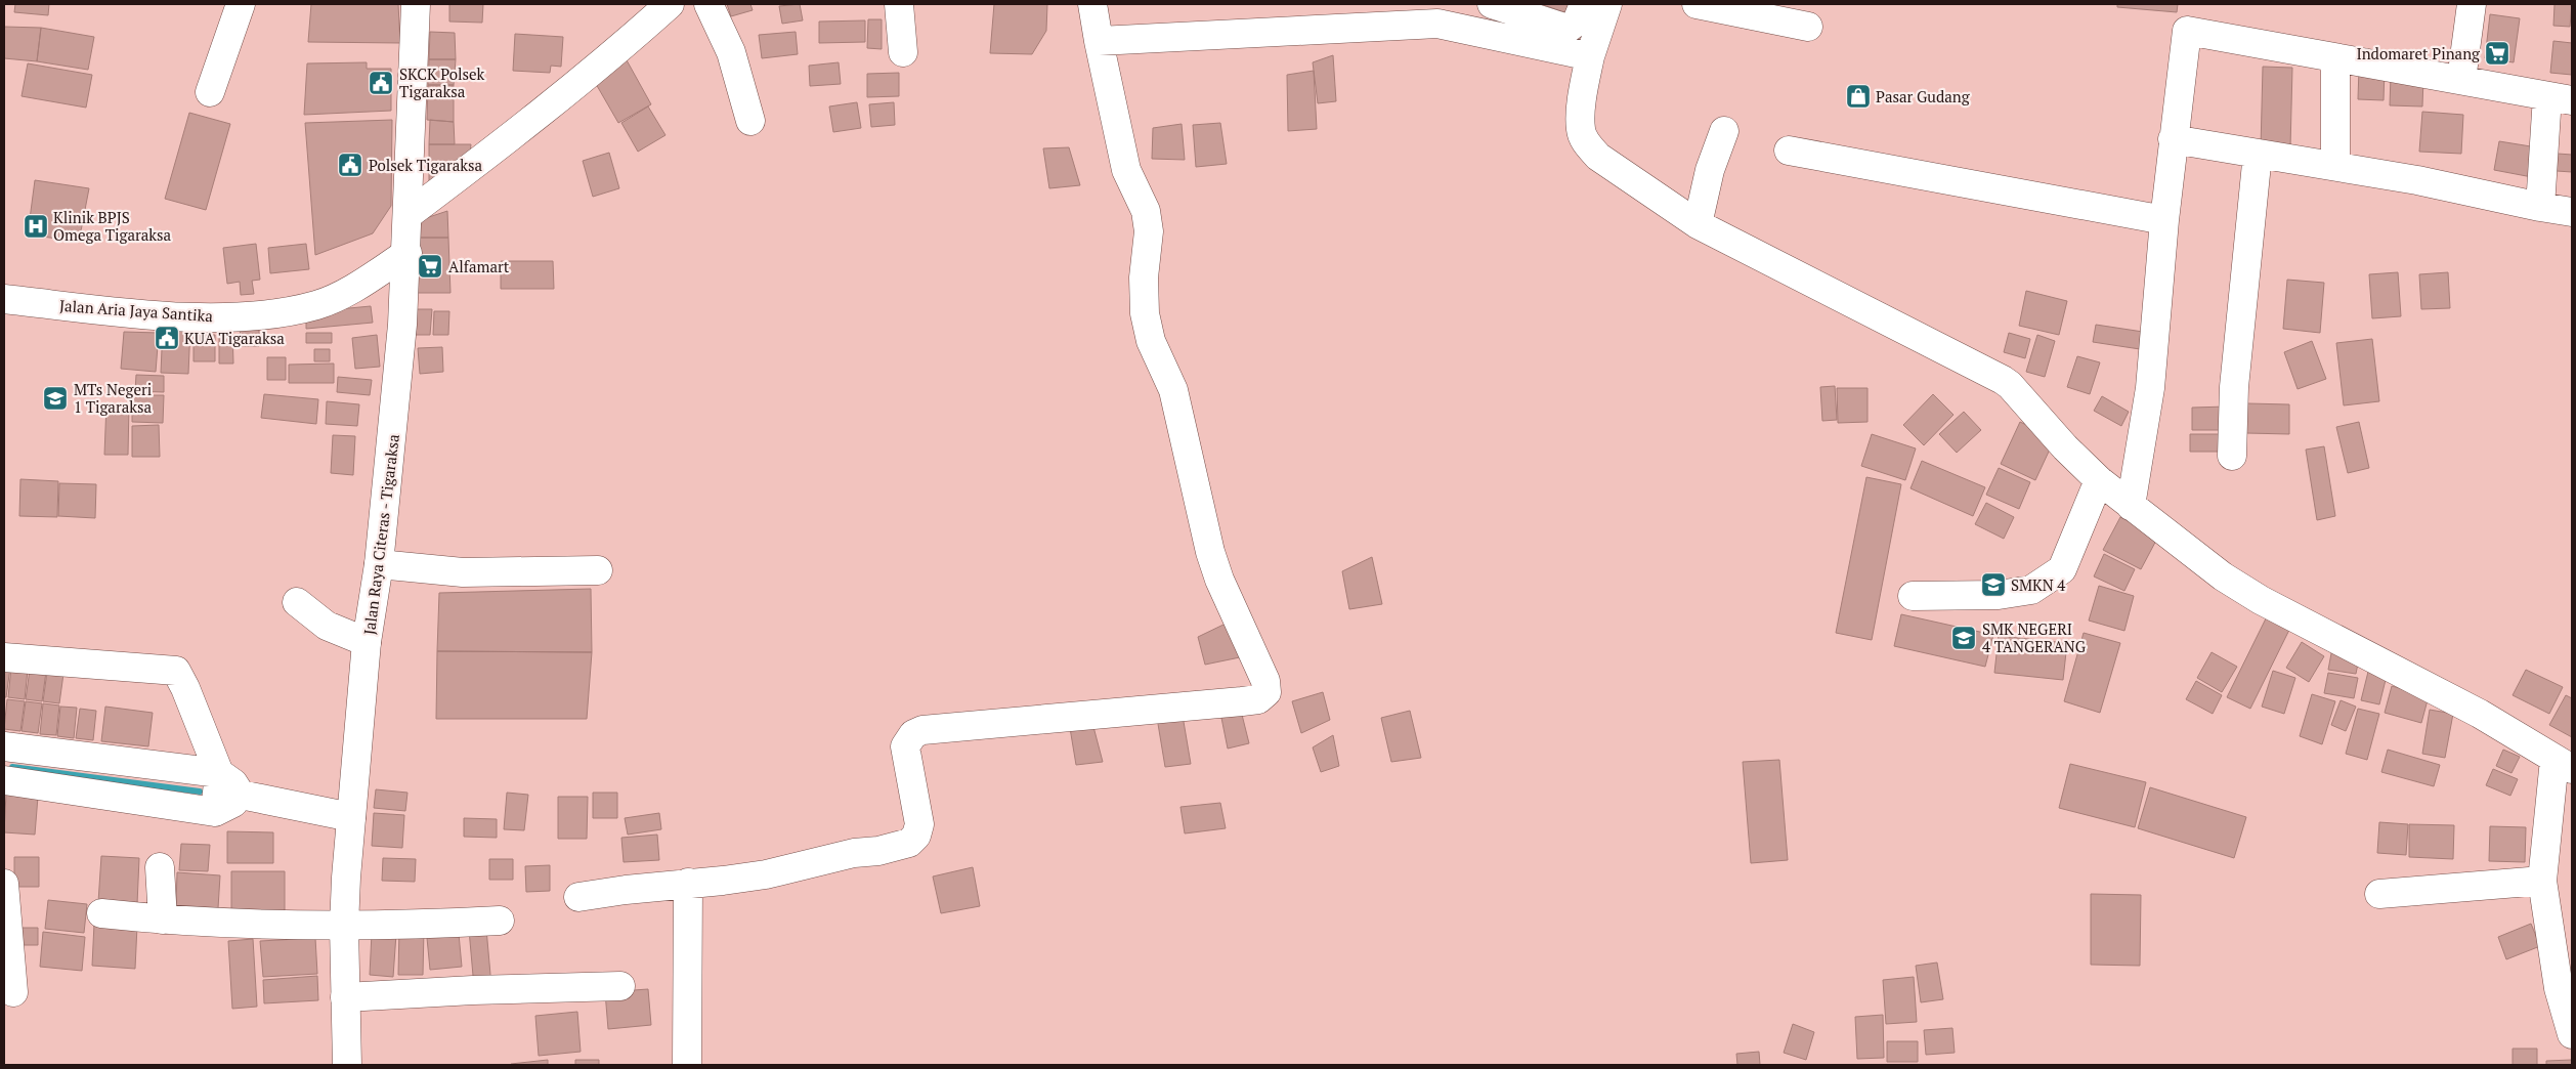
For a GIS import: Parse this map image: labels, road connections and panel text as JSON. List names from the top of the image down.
{
  "streets": {
    "street": ["Jalan Aria Jaya Santika", "Jalan Raya Citeras - Tigaraksa"]
  },
  "crossings": [
    ["Jalan Aria Jaya Santika", "Jalan Raya Citeras - Tigaraksa"]
  ],
  "places": {
    "supermarket": ["Indomaret Pinang", "Alfamart"],
    "public building": ["SKCK Polsek Tigaraksa", "Polsek Tigaraksa", "KUA Tigaraksa"],
    "shop": ["Pasar Gudang"],
    "hospital": ["Klinik BPJS Omega Tigaraksa"],
    "school or university": ["MTs Negeri 1 Tigaraksa", "SMKN 4", "SMK NEGERI 4 TANGERANG"]
  }
}
